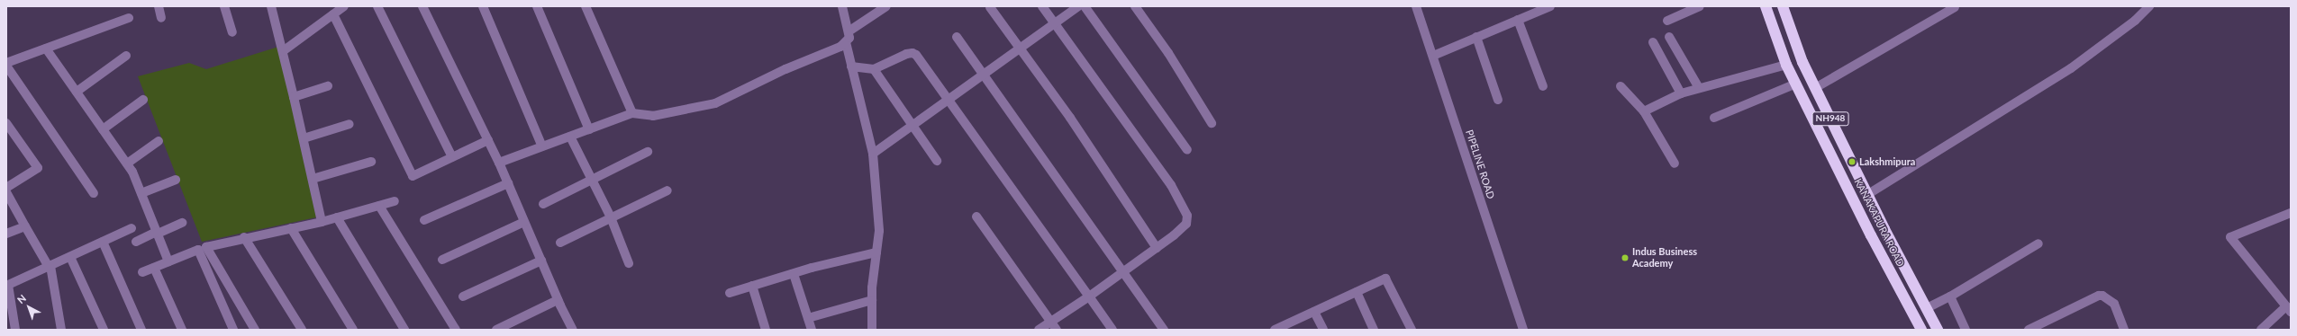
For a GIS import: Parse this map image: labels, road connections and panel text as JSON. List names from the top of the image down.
{
  "streets": {
    "highway": ["NH948", "KANAKAPURA ROAD"],
    "street": ["PIPELINE ROAD"]
  },
  "places": ["Lakshmipura", "Indus Business Academy"],
  "north": "top left"
}
